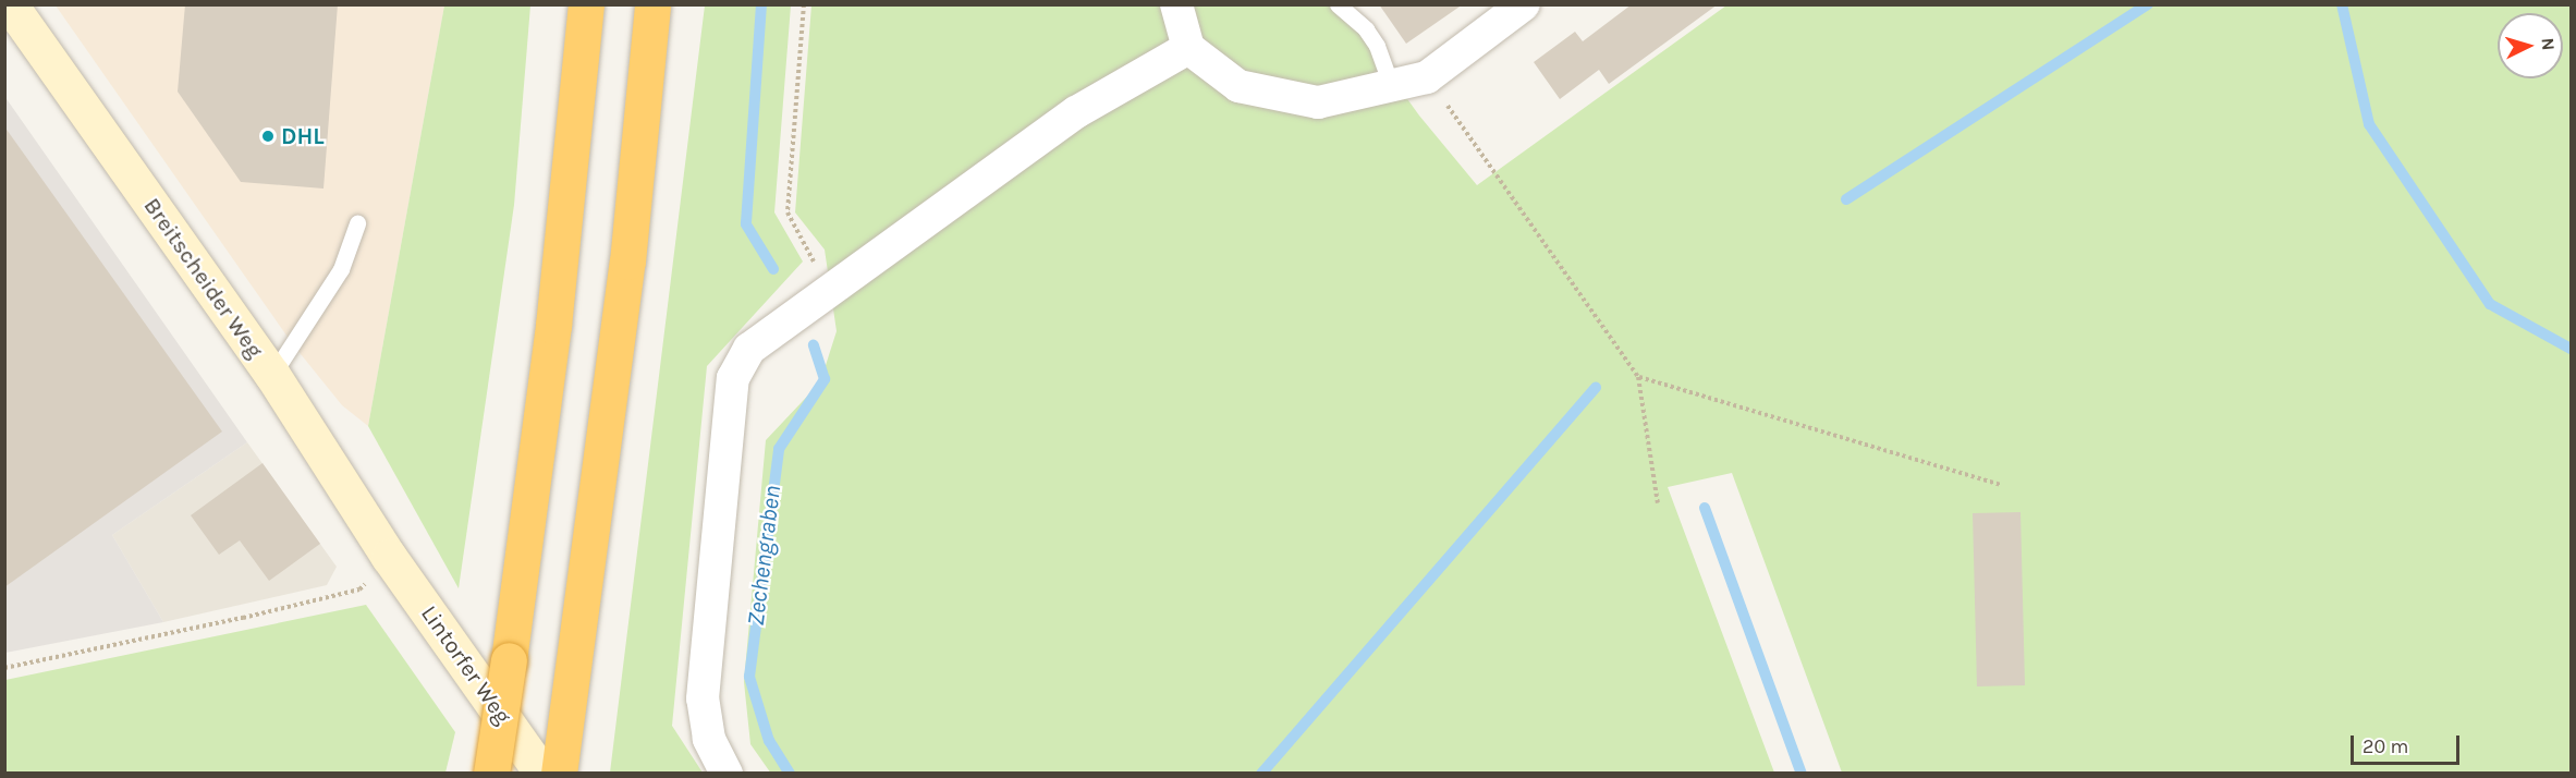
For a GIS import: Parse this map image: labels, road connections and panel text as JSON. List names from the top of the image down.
{
  "streets": {
    "main road": ["Breitscheider Weg", "Lintorfer Weg"]
  },
  "crossings": [
    ["Breitscheider Weg", "Lintorfer Weg"]
  ],
  "water": ["Zechengraben"],
  "places": ["DHL"],
  "scale_bar": "20 m",
  "north": "right"
}
